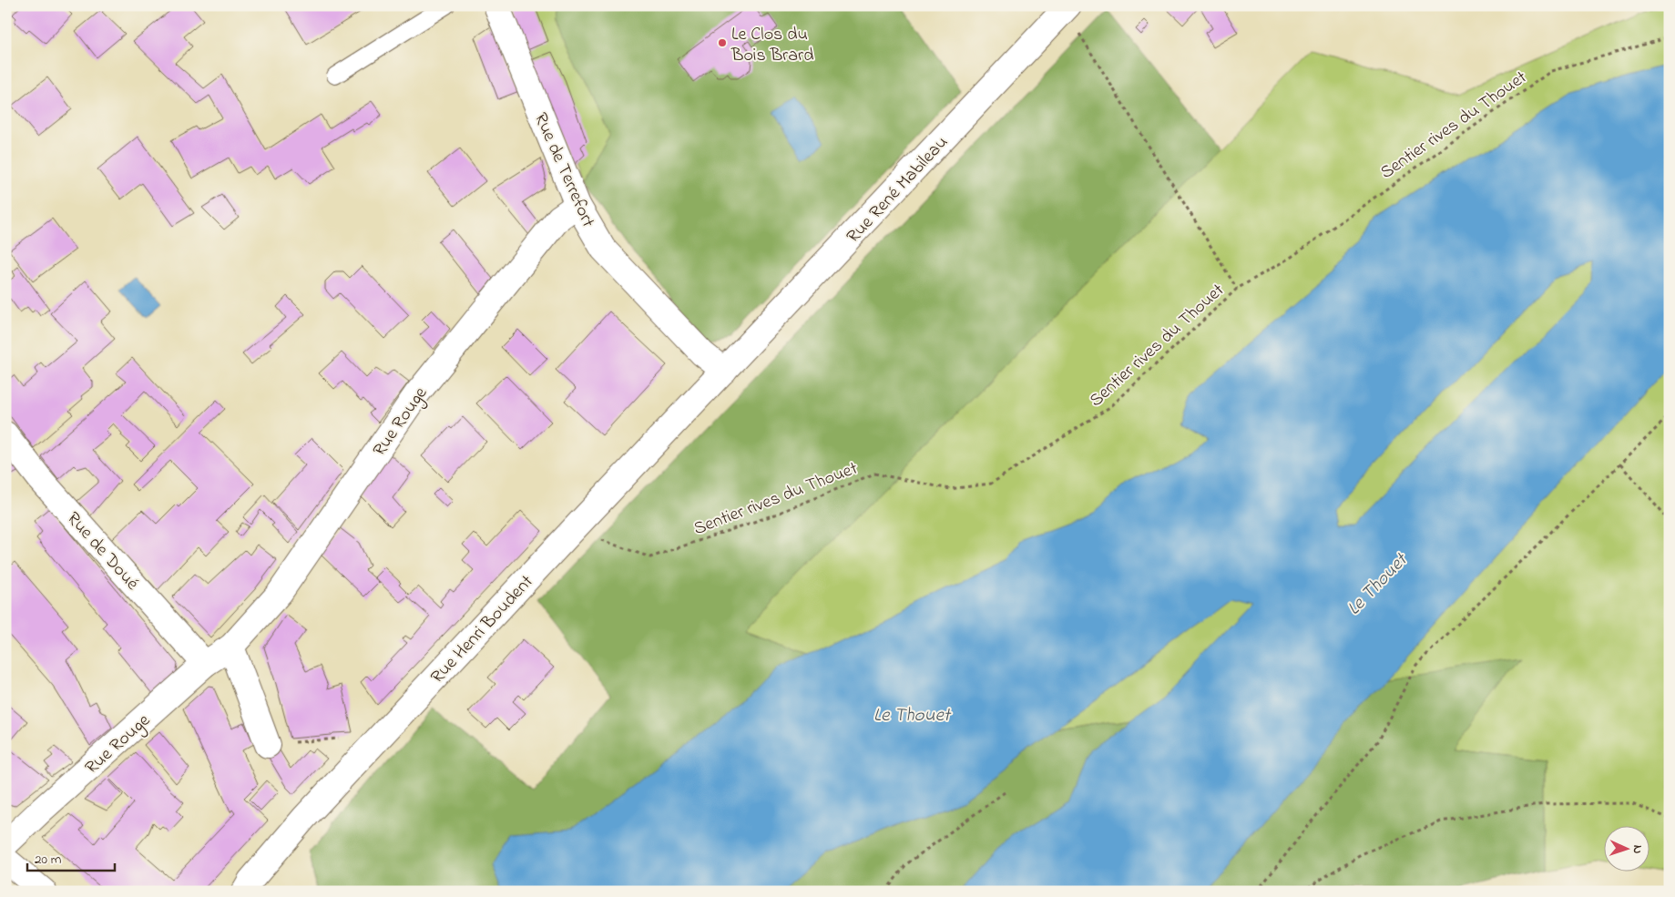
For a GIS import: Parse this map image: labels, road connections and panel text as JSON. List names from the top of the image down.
{
  "streets": {
    "street": [
      "Rue de Terrefort",
      "Rue René Mabileau",
      "Rue Rouge",
      "Rue de Doué",
      "Rue Henri Boudent"
    ],
    "path": ["Sentier rives du Thouet"]
  },
  "crossings": [
    ["Sentier rives du Thouet", "Rue Henri Boudent"],
    ["Rue de Terrefort", "Rue René Mabileau"],
    ["Rue de Terrefort", "Rue Rouge"],
    ["Rue de Terrefort", "Rue Henri Boudent"],
    ["Rue René Mabileau", "Rue Henri Boudent"],
    ["Rue Rouge", "Rue de Doué"]
  ],
  "water": ["Le Thouet"],
  "places": ["Le Clos du Bois Brard"],
  "scale_bar": "20 m",
  "north": "right"
}
